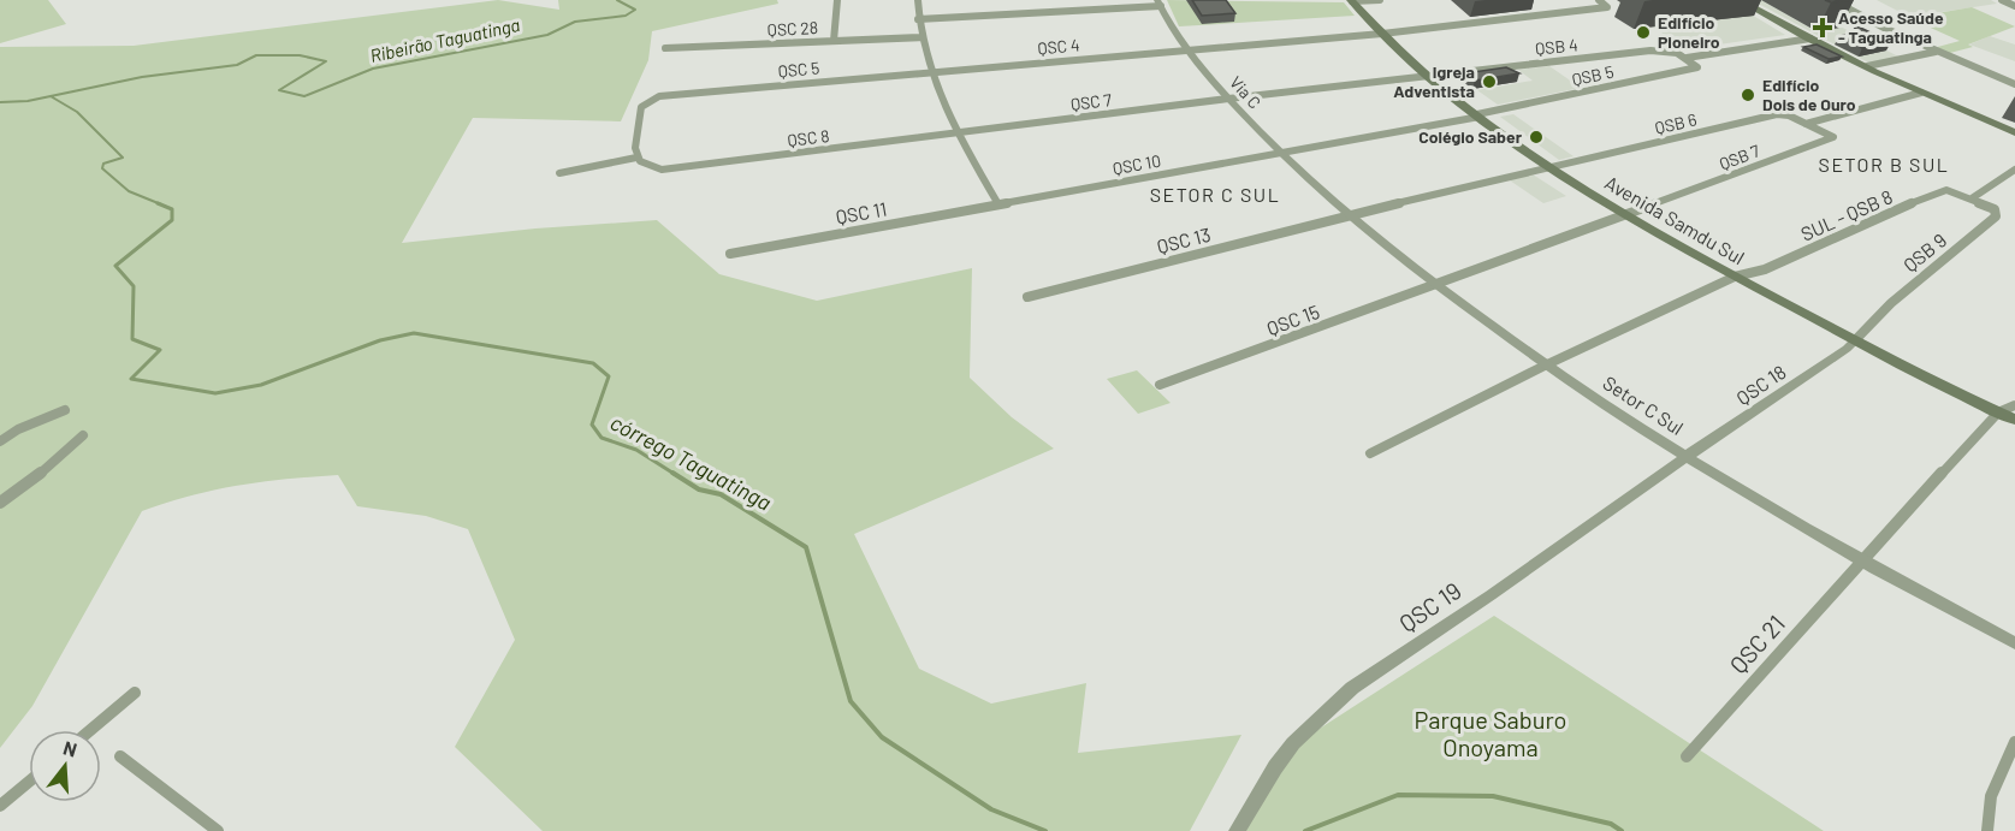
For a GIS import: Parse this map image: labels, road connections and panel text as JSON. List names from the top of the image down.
{
  "streets": {
    "main road": ["Avenida Samdu Sul"],
    "street": [
      "QSC 28",
      "QSC 4",
      "QSB 4",
      "QSC 5",
      "QSB 5",
      "Via C",
      "QSC 7",
      "QSB 6",
      "QSC 8",
      "QSB 7",
      "QSC 10",
      "QSC 11",
      "SUL - QSB 8",
      "QSC 13",
      "QSB 9",
      "QSC 15",
      "QSC 18",
      "Setor C Sul",
      "QSC 19",
      "QSC 21"
    ]
  },
  "crossings": [
    ["QSC 4", "QSC 5"],
    ["QSC 4", "Via C"],
    ["QSC 4", "Avenida Samdu Sul"],
    ["QSB 4", "QSB 5"],
    ["QSB 4", "Via C"],
    ["QSB 4", "QSC 7"],
    ["QSB 4", "Avenida Samdu Sul"],
    ["QSC 5", "QSC 8"],
    ["QSB 5", "QSC 10"],
    ["QSB 5", "Avenida Samdu Sul"],
    ["Via C", "QSC 7"],
    ["Via C", "QSC 10"],
    ["Via C", "Setor C Sul"],
    ["QSC 7", "QSC 8"],
    ["QSB 6", "QSB 7"],
    ["QSB 6", "Avenida Samdu Sul"],
    ["QSB 6", "QSC 13"],
    ["QSB 6", "Setor C Sul"],
    ["QSB 7", "Avenida Samdu Sul"],
    ["QSB 7", "QSC 15"],
    ["QSC 10", "QSC 11"],
    ["QSC 10", "Avenida Samdu Sul"],
    ["QSC 10", "Setor C Sul"],
    ["SUL - QSB 8", "Avenida Samdu Sul"],
    ["SUL - QSB 8", "QSB 9"],
    ["SUL - QSB 8", "Setor C Sul"],
    ["Avenida Samdu Sul", "QSB 9"],
    ["Avenida Samdu Sul", "QSC 15"],
    ["Avenida Samdu Sul", "QSC 18"],
    ["Avenida Samdu Sul", "QSC 21"],
    ["QSC 13", "Setor C Sul"],
    ["QSB 9", "QSC 18"],
    ["QSC 15", "Setor C Sul"],
    ["QSC 18", "Setor C Sul"],
    ["QSC 18", "QSC 19"],
    ["Setor C Sul", "QSC 19"],
    ["Setor C Sul", "QSC 21"]
  ],
  "districts": ["SETOR B SUL", "SETOR C SUL"],
  "water": ["Ribeirão Taguatinga", "córrego Taguatinga"],
  "parks": ["Parque Saburo Onoyama"],
  "places": {
    "health": ["Acesso Saúde - Taguatinga"],
    "other": [
      "Edifício Pioneiro",
      "Igreja Adventista",
      "Edifício Dois de Ouro",
      "Colégio Saber"
    ]
  },
  "north": "top"
}
